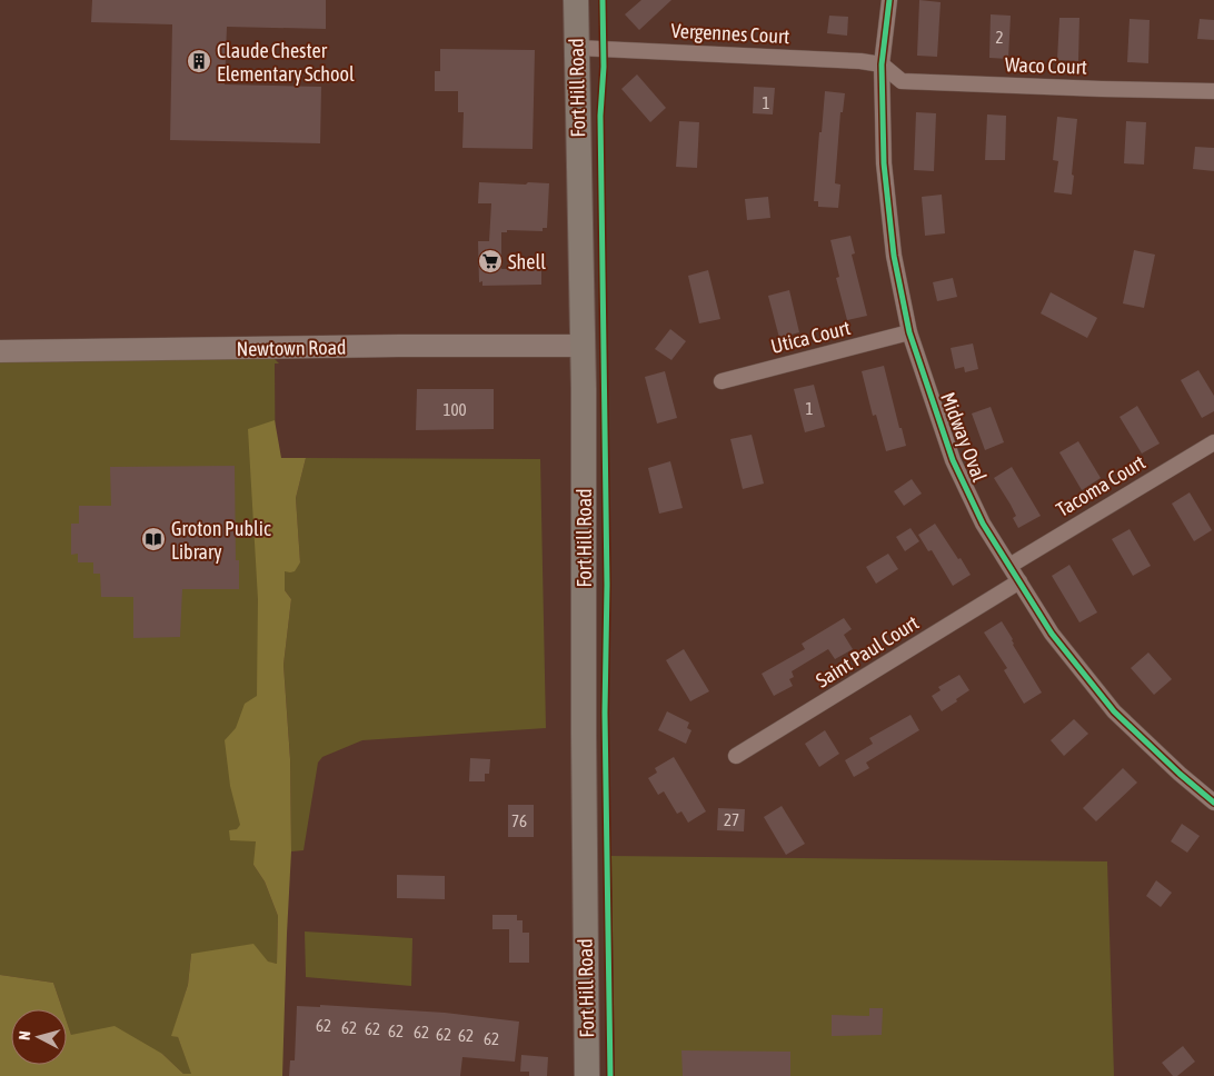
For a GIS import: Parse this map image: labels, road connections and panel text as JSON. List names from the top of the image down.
{
  "streets": {
    "main road": ["Fort Hill Road", "Newtown Road"],
    "street": [
      "Vergennes Court",
      "Waco Court",
      "Utica Court",
      "Midway Oval",
      "Tacoma Court",
      "Saint Paul Court"
    ]
  },
  "crossings": [
    ["Vergennes Court", "Waco Court"],
    ["Vergennes Court", "Fort Hill Road"],
    ["Vergennes Court", "Midway Oval"],
    ["Waco Court", "Midway Oval"],
    ["Fort Hill Road", "Newtown Road"],
    ["Utica Court", "Midway Oval"],
    ["Midway Oval", "Tacoma Court"],
    ["Midway Oval", "Saint Paul Court"]
  ],
  "places": {
    "building": ["Claude Chester Elementary School"],
    "supermarket": ["Shell"],
    "library": ["Groton Public Library"]
  },
  "house_numbers": [
    "2",
    "1",
    "1",
    "100",
    "27",
    "76",
    "62",
    "62",
    "62",
    "62",
    "62",
    "62",
    "62",
    "62"
  ],
  "north": "left"
}
